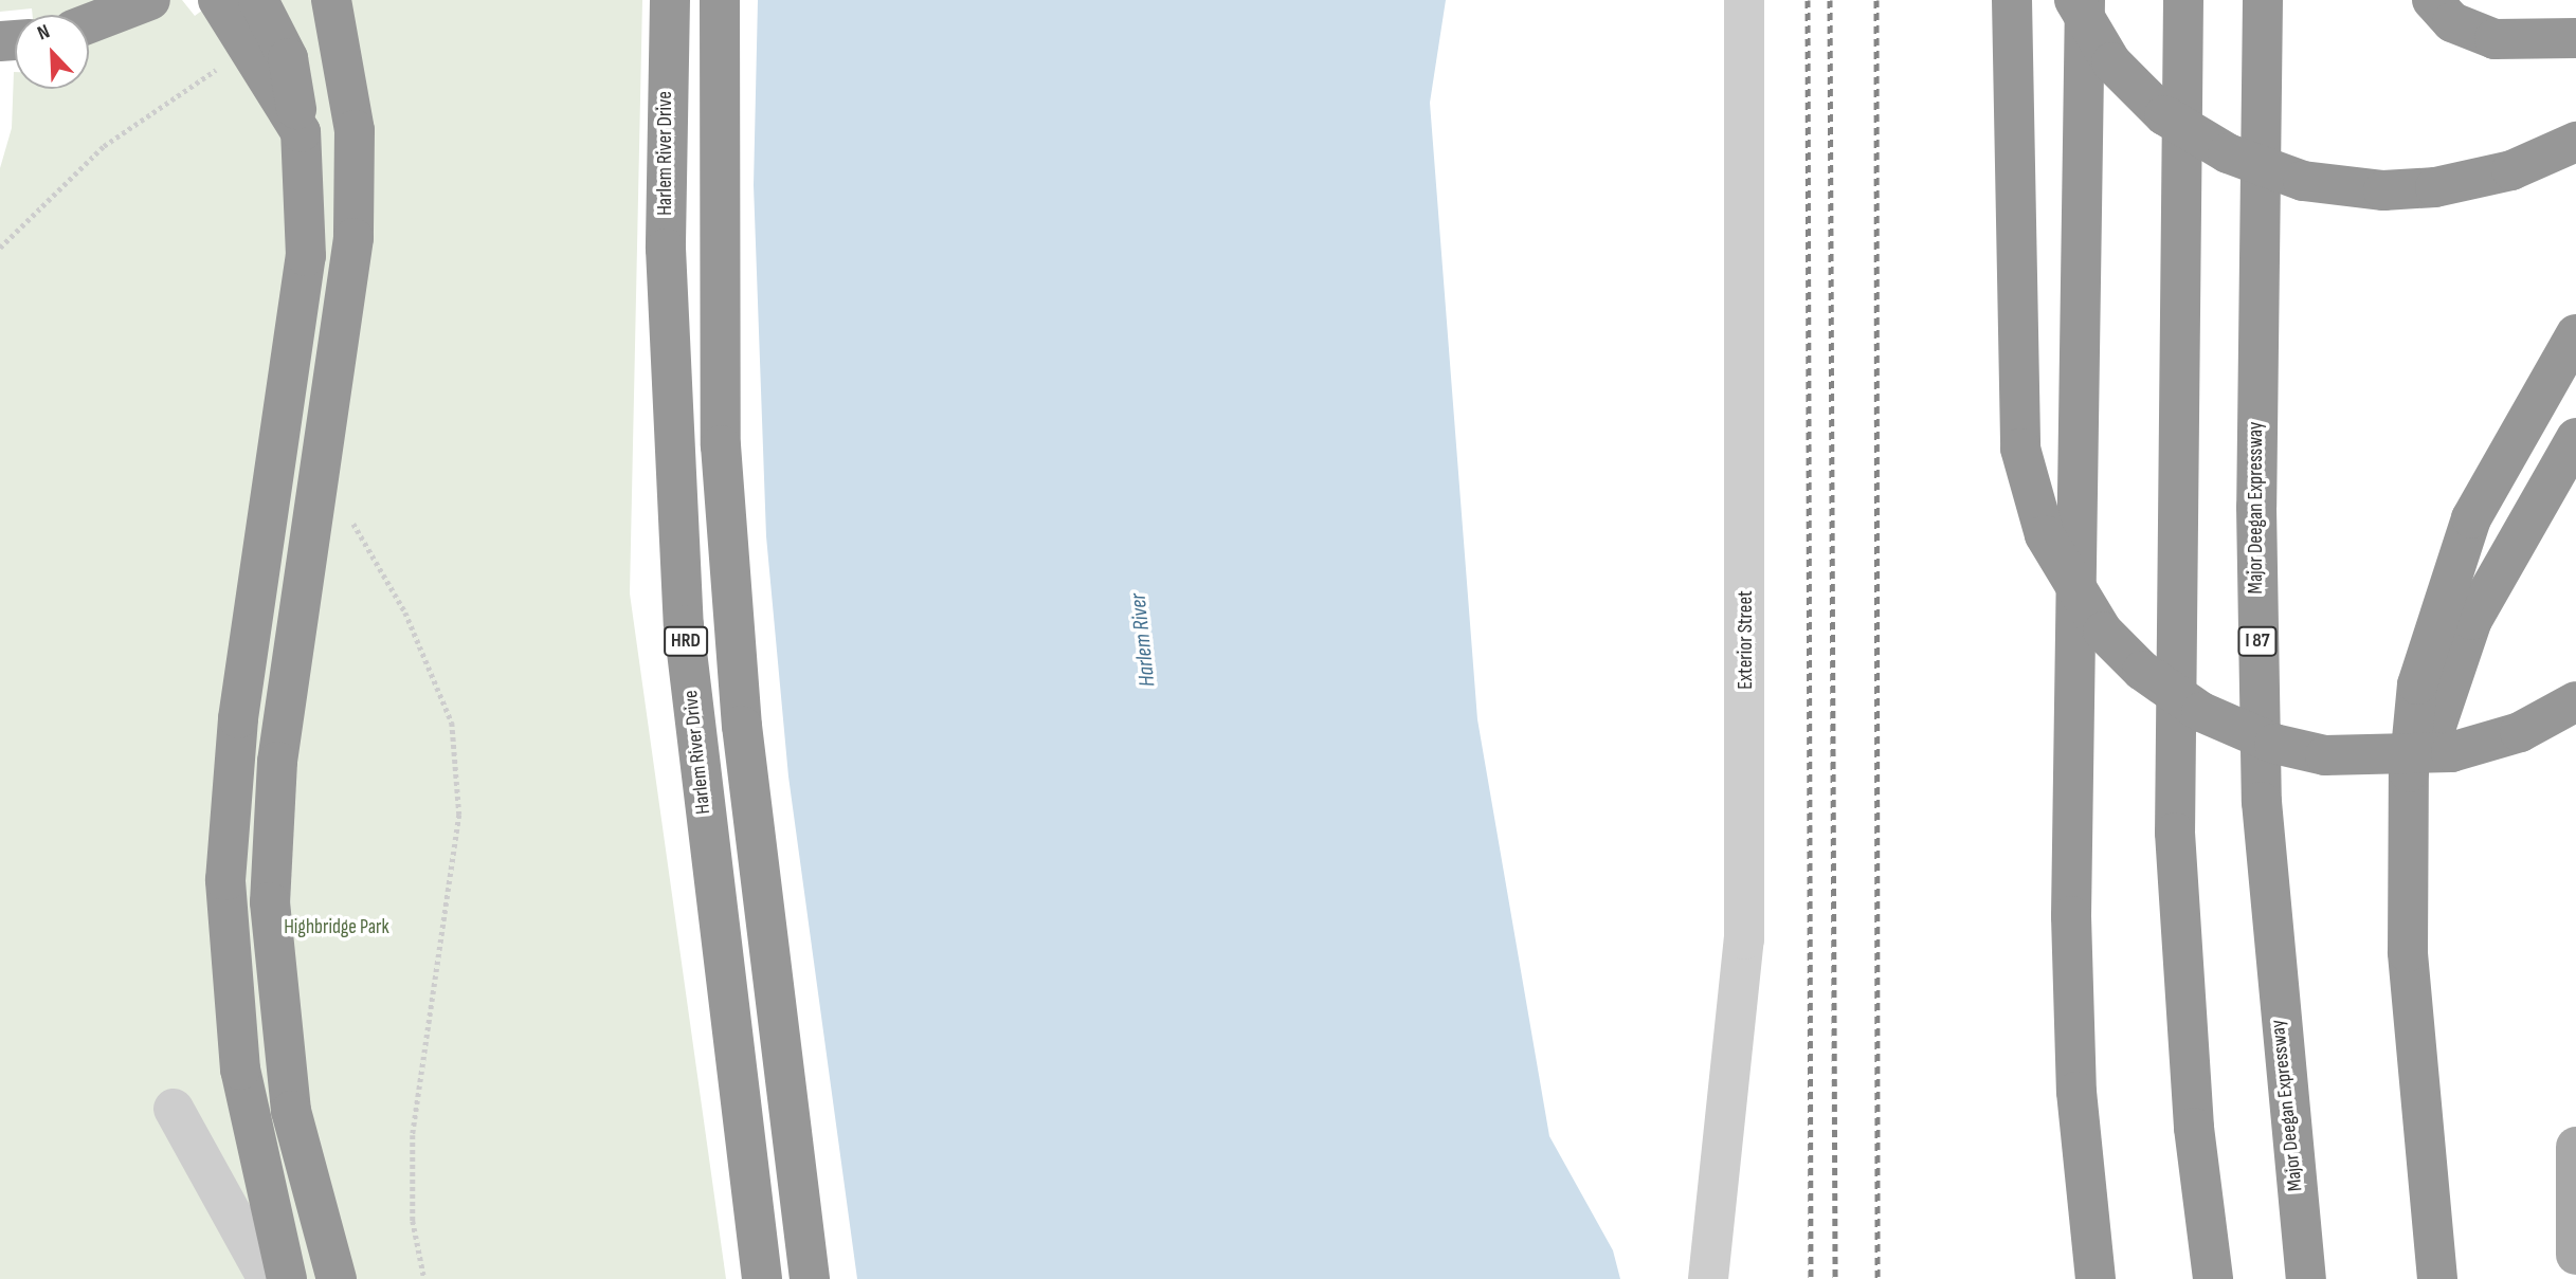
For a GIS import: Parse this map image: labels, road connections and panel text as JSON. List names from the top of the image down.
{
  "streets": {
    "highway": [
      "Harlem River Drive",
      "Major Deegan Expressway",
      "HRD",
      "I 87"
    ],
    "street": ["Exterior Street"]
  },
  "water": ["Harlem River"],
  "parks": ["Highbridge Park"],
  "north": "top left"
}
